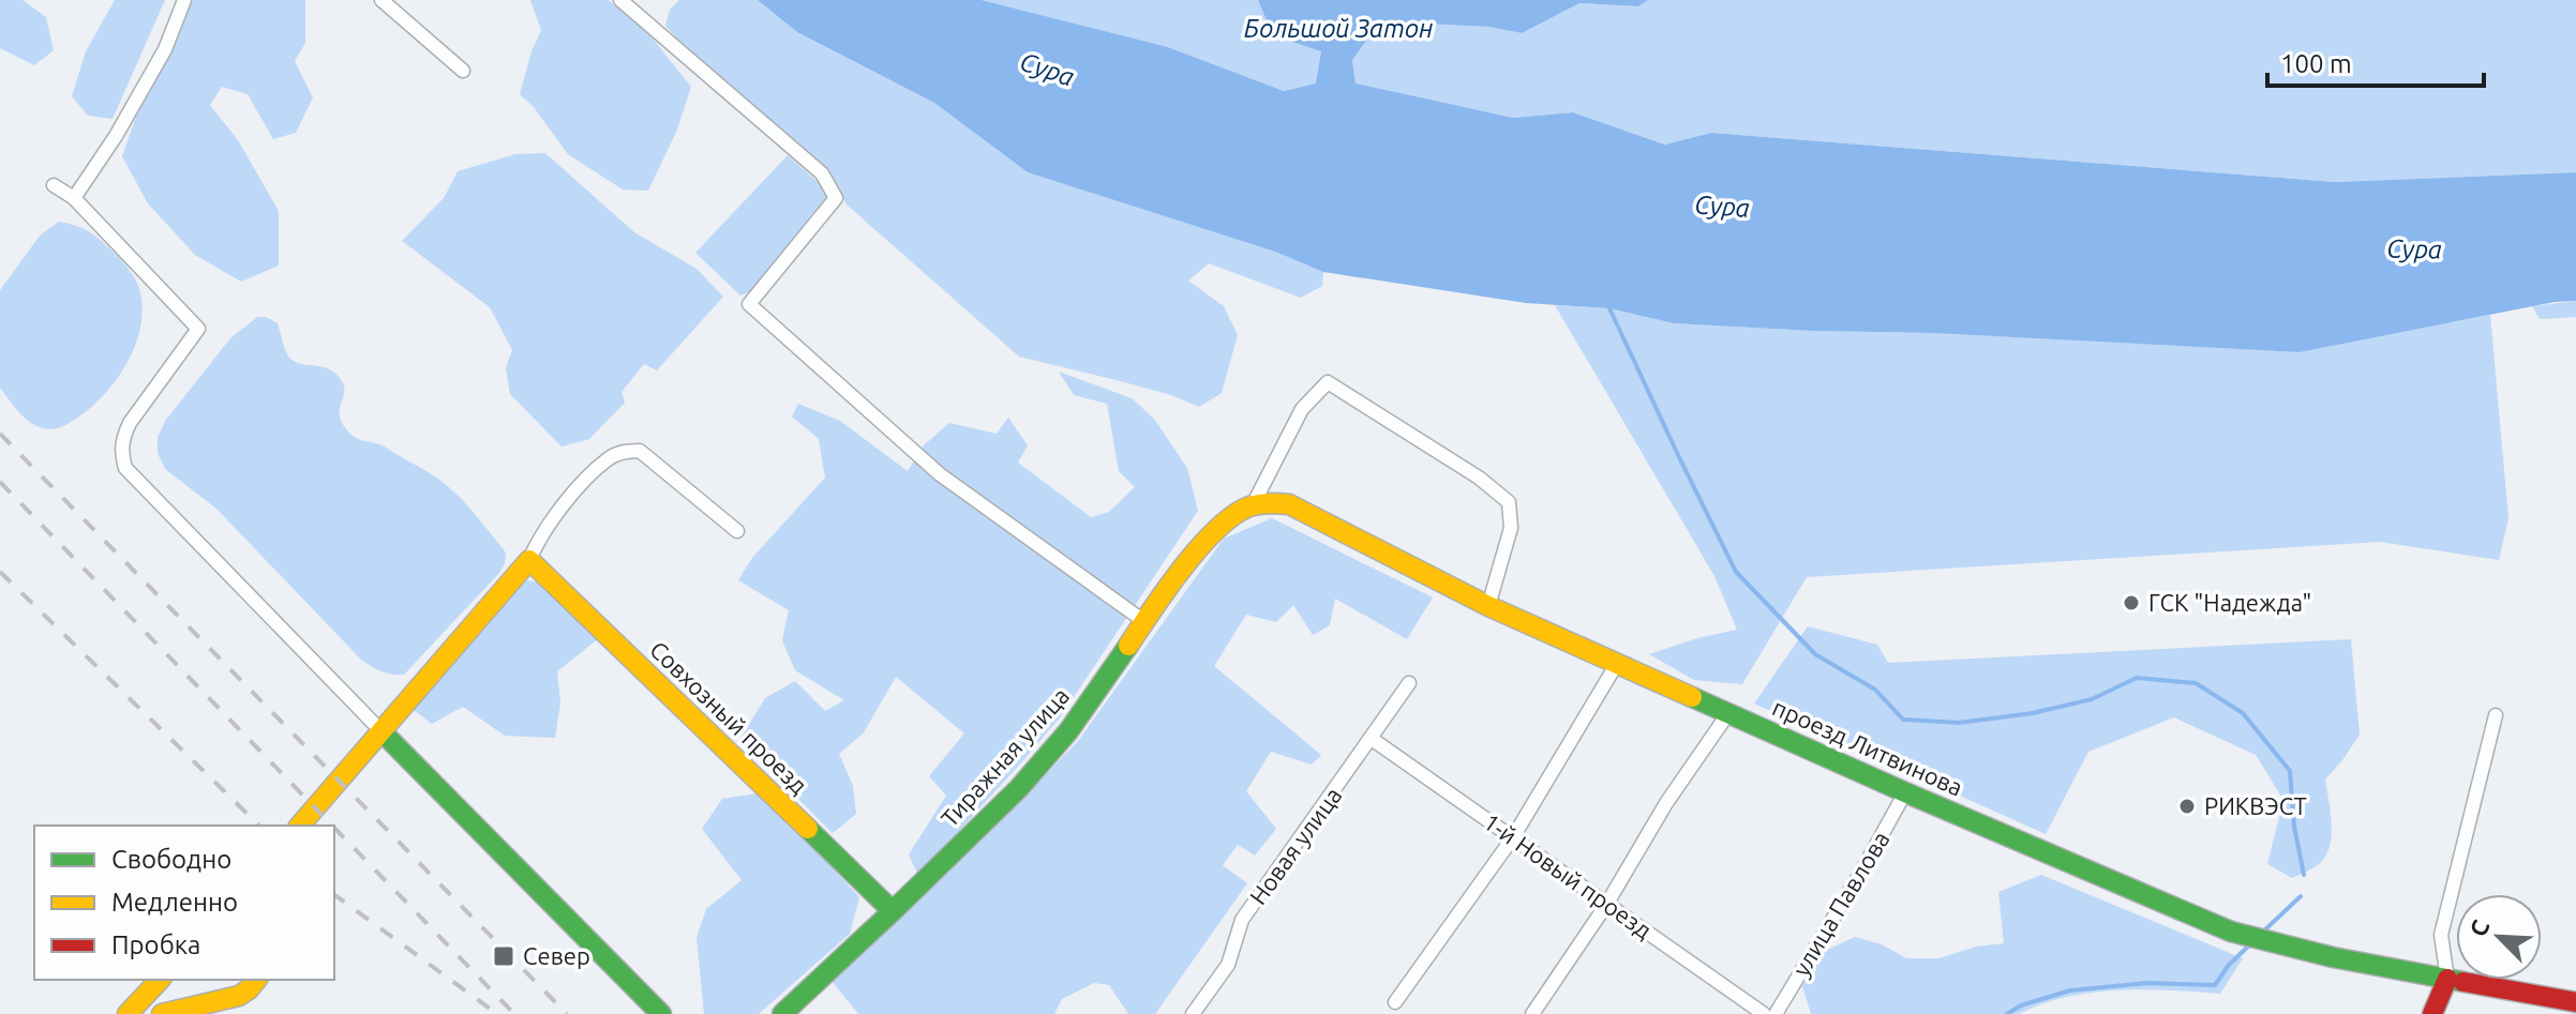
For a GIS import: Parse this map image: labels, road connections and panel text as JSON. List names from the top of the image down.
{
  "streets": {
    "main road": ["Совхозный проезд", "проезд Литвинова", "Тиражная улица"],
    "street": ["Новая улица", "1-й Новый проезд", "улица Павлова"]
  },
  "crossings": [
    ["Совхозный проезд", "Тиражная улица"],
    ["проезд Литвинова", "Тиражная улица"],
    ["проезд Литвинова", "улица Павлова"],
    ["Новая улица", "1-й Новый проезд"]
  ],
  "water": ["Большой Затон", "Сура"],
  "places": {
    "other": ["ГСК \"Надежда\"", "РИКВЭСТ"],
    "transit": ["Север"]
  },
  "legend": ["Свободно", "Медленно", "Пробка"],
  "scale_bar": "100 m",
  "north": "top left"
}
